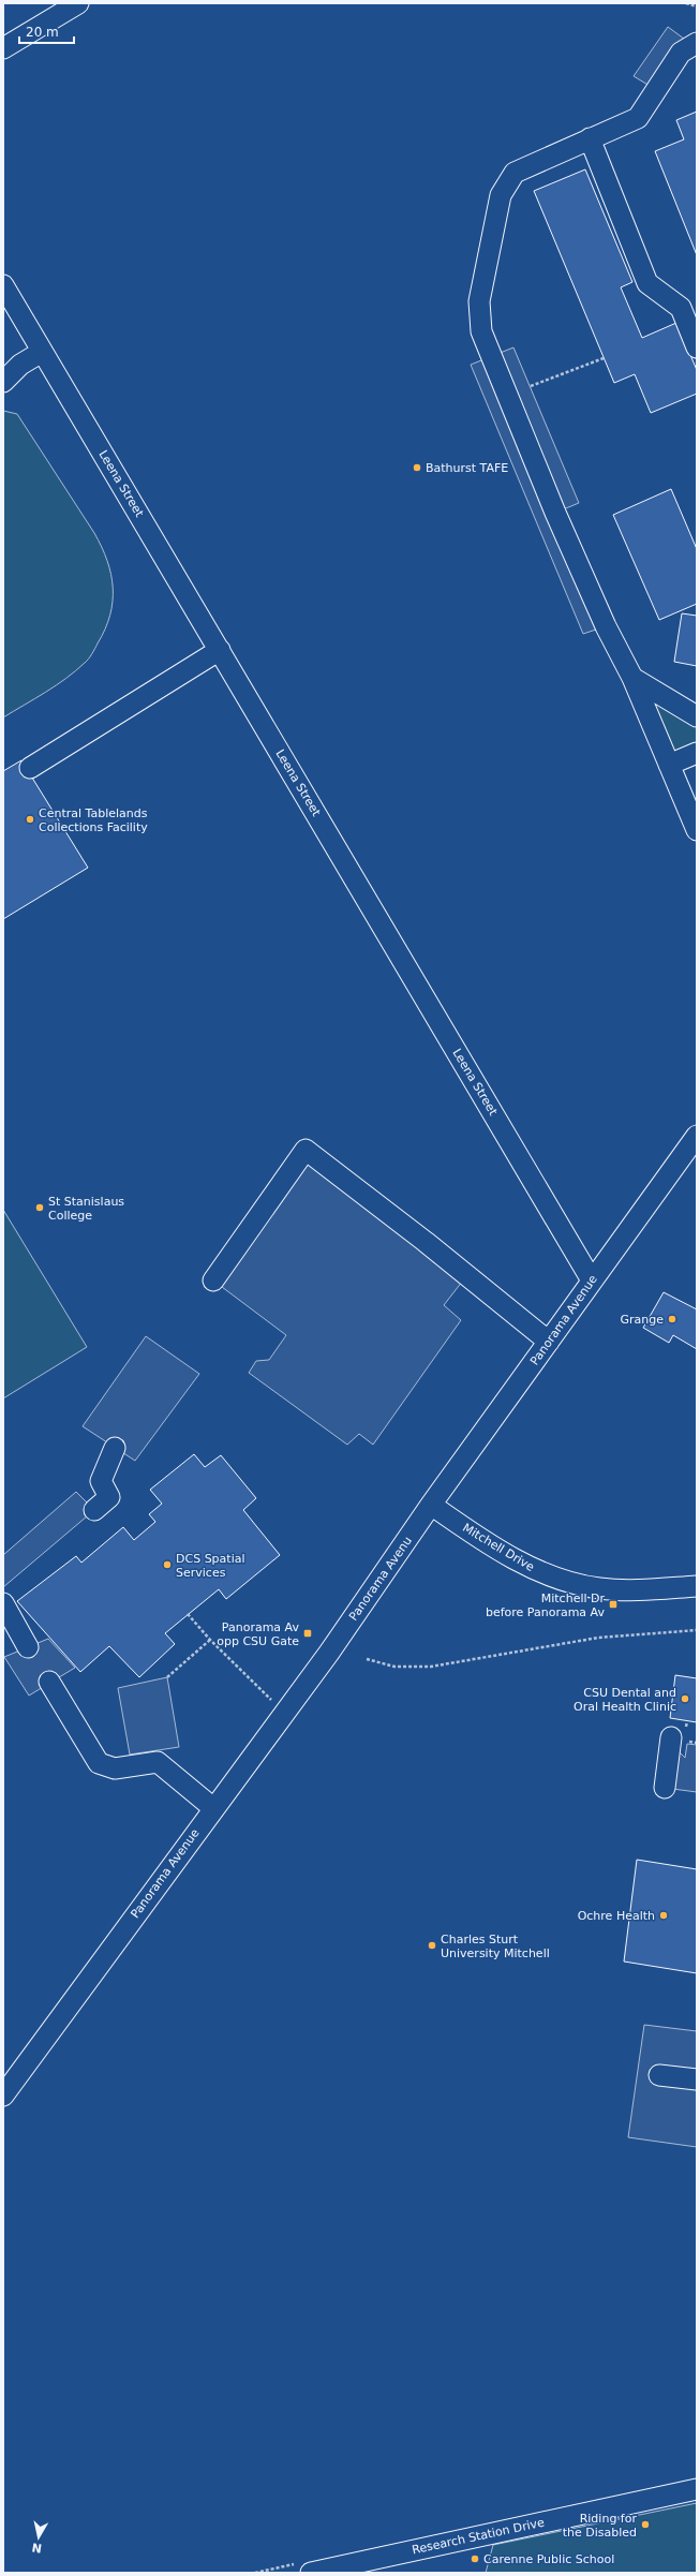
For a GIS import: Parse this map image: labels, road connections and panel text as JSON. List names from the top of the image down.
{
  "streets": {
    "street": [
      "Leena Street",
      "Panorama Avenue",
      "Mitchell Drive",
      "Panorama Avenu",
      "Research Station Drive"
    ]
  },
  "crossings": [
    ["Leena Street", "Panorama Avenue"],
    ["Panorama Avenue", "Mitchell Drive"],
    ["Panorama Avenue", "Panorama Avenu"],
    ["Mitchell Drive", "Panorama Avenu"]
  ],
  "places": {
    "other": [
      "Bathurst TAFE",
      "Central Tablelands Collections Facility",
      "St Stanislaus College",
      "Grange",
      "DCS Spatial Services",
      "CSU Dental and Oral Health Clinic",
      "Ochre Health",
      "Charles Sturt University Mitchell",
      "Riding for the Disabled",
      "Carenne Public School"
    ],
    "transit": ["Mitchell Dr before Panorama Av", "Panorama Av opp CSU Gate"]
  },
  "scale_bar": "20 m",
  "north": "bottom"
}
